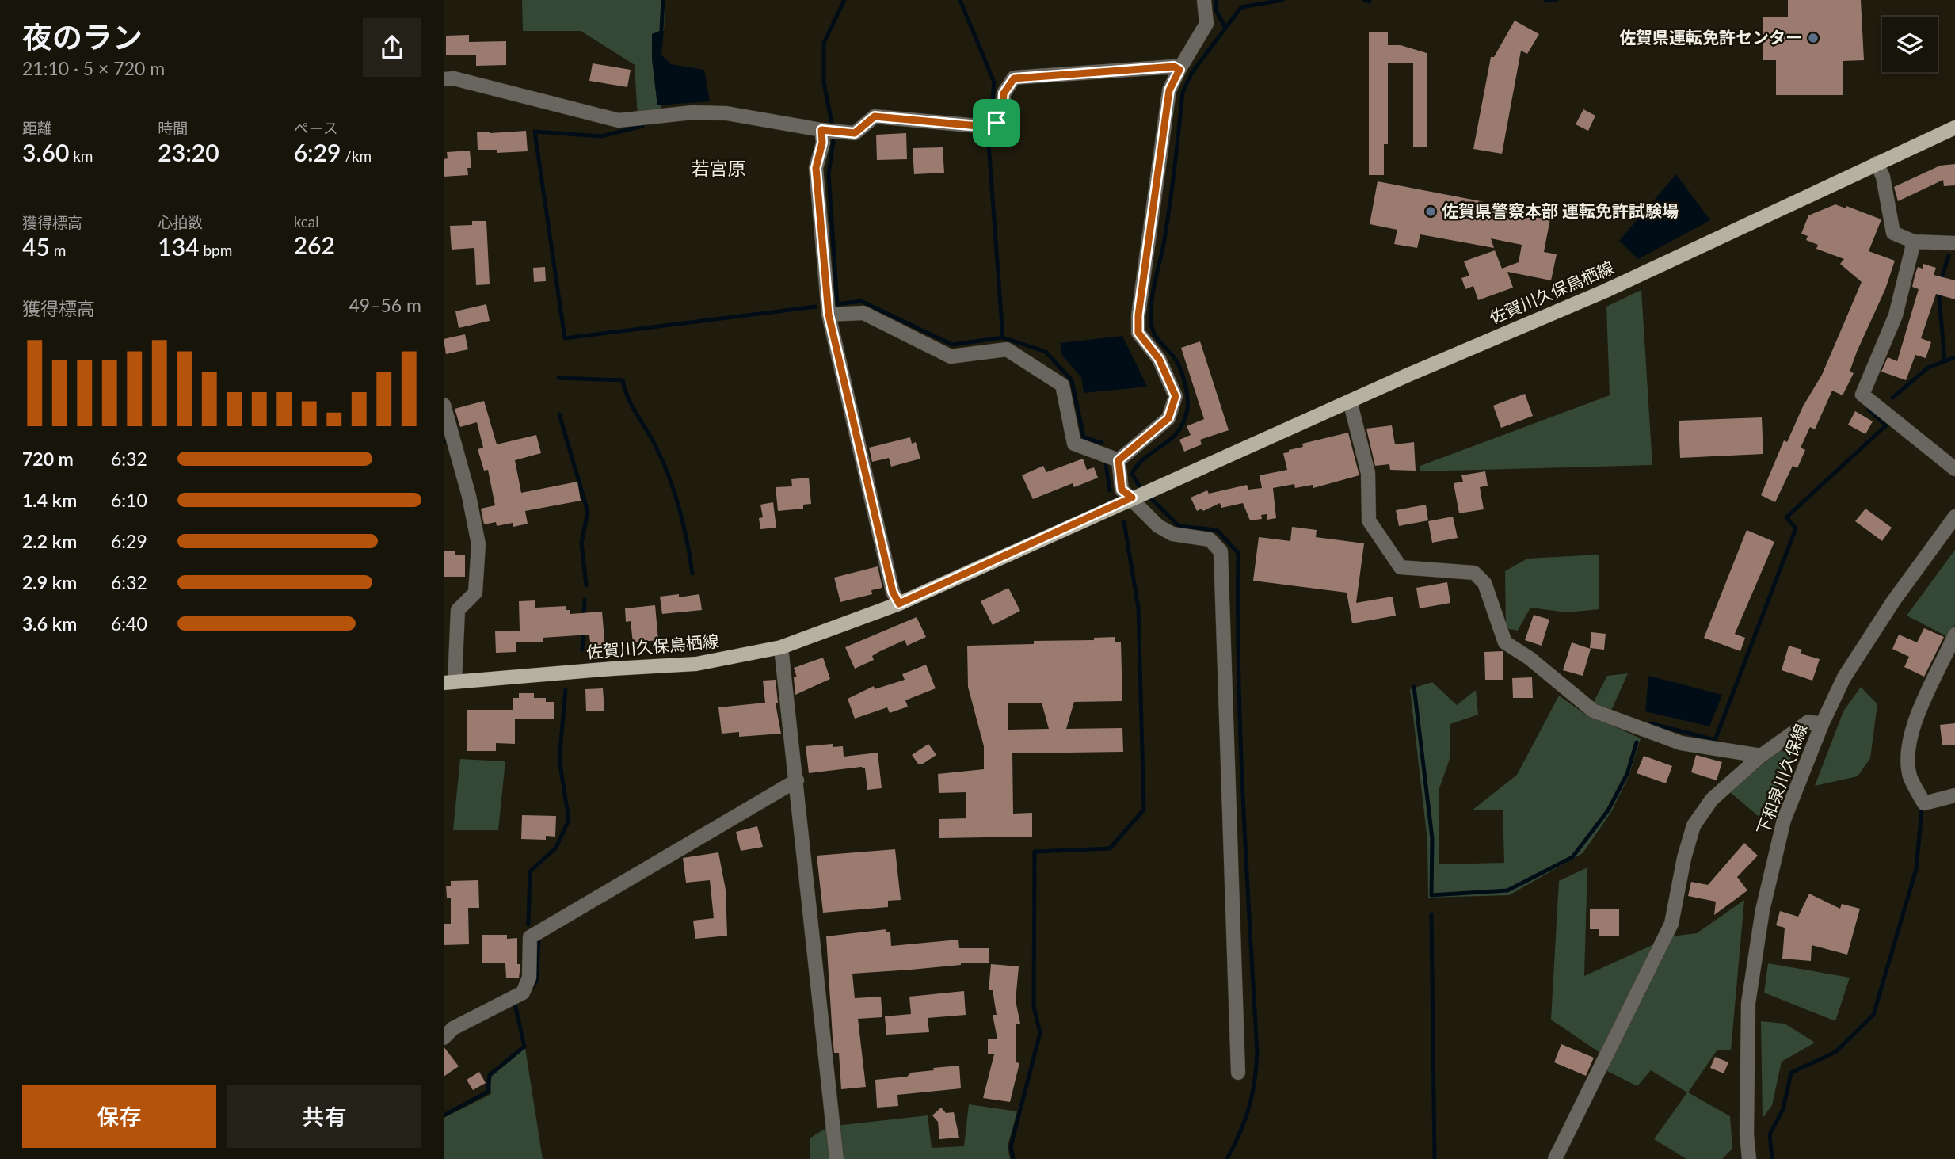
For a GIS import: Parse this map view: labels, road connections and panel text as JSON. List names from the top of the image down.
{
  "streets": {
    "main road": ["佐賀川久保鳥栖線"],
    "street": ["下和泉川久保線"]
  },
  "districts": ["若宮原"],
  "places": ["佐賀県運転免許センター", "佐賀県警察本部 運転免許試験場"],
  "page": {
    "heading": ["夜のラン", "21:10 · 5 × 720 m"],
    "stats": [
      ["距離", "3.60 km"],
      ["時間", "23:20"],
      ["ペース", "6:29 /km"],
      ["獲得標高", "45 m"],
      ["心拍数", "134 bpm"],
      ["kcal", "262"]
    ],
    "chart": ["獲得標高", "49–56 m"],
    "list": [
      {
        "name": "720 m",
        "note": "6:32"
      },
      {
        "name": "1.4 km",
        "note": "6:10"
      },
      {
        "name": "2.2 km",
        "note": "6:29"
      },
      {
        "name": "2.9 km",
        "note": "6:32"
      },
      {
        "name": "3.6 km",
        "note": "6:40"
      }
    ],
    "buttons": ["保存", "共有"]
  }
}
